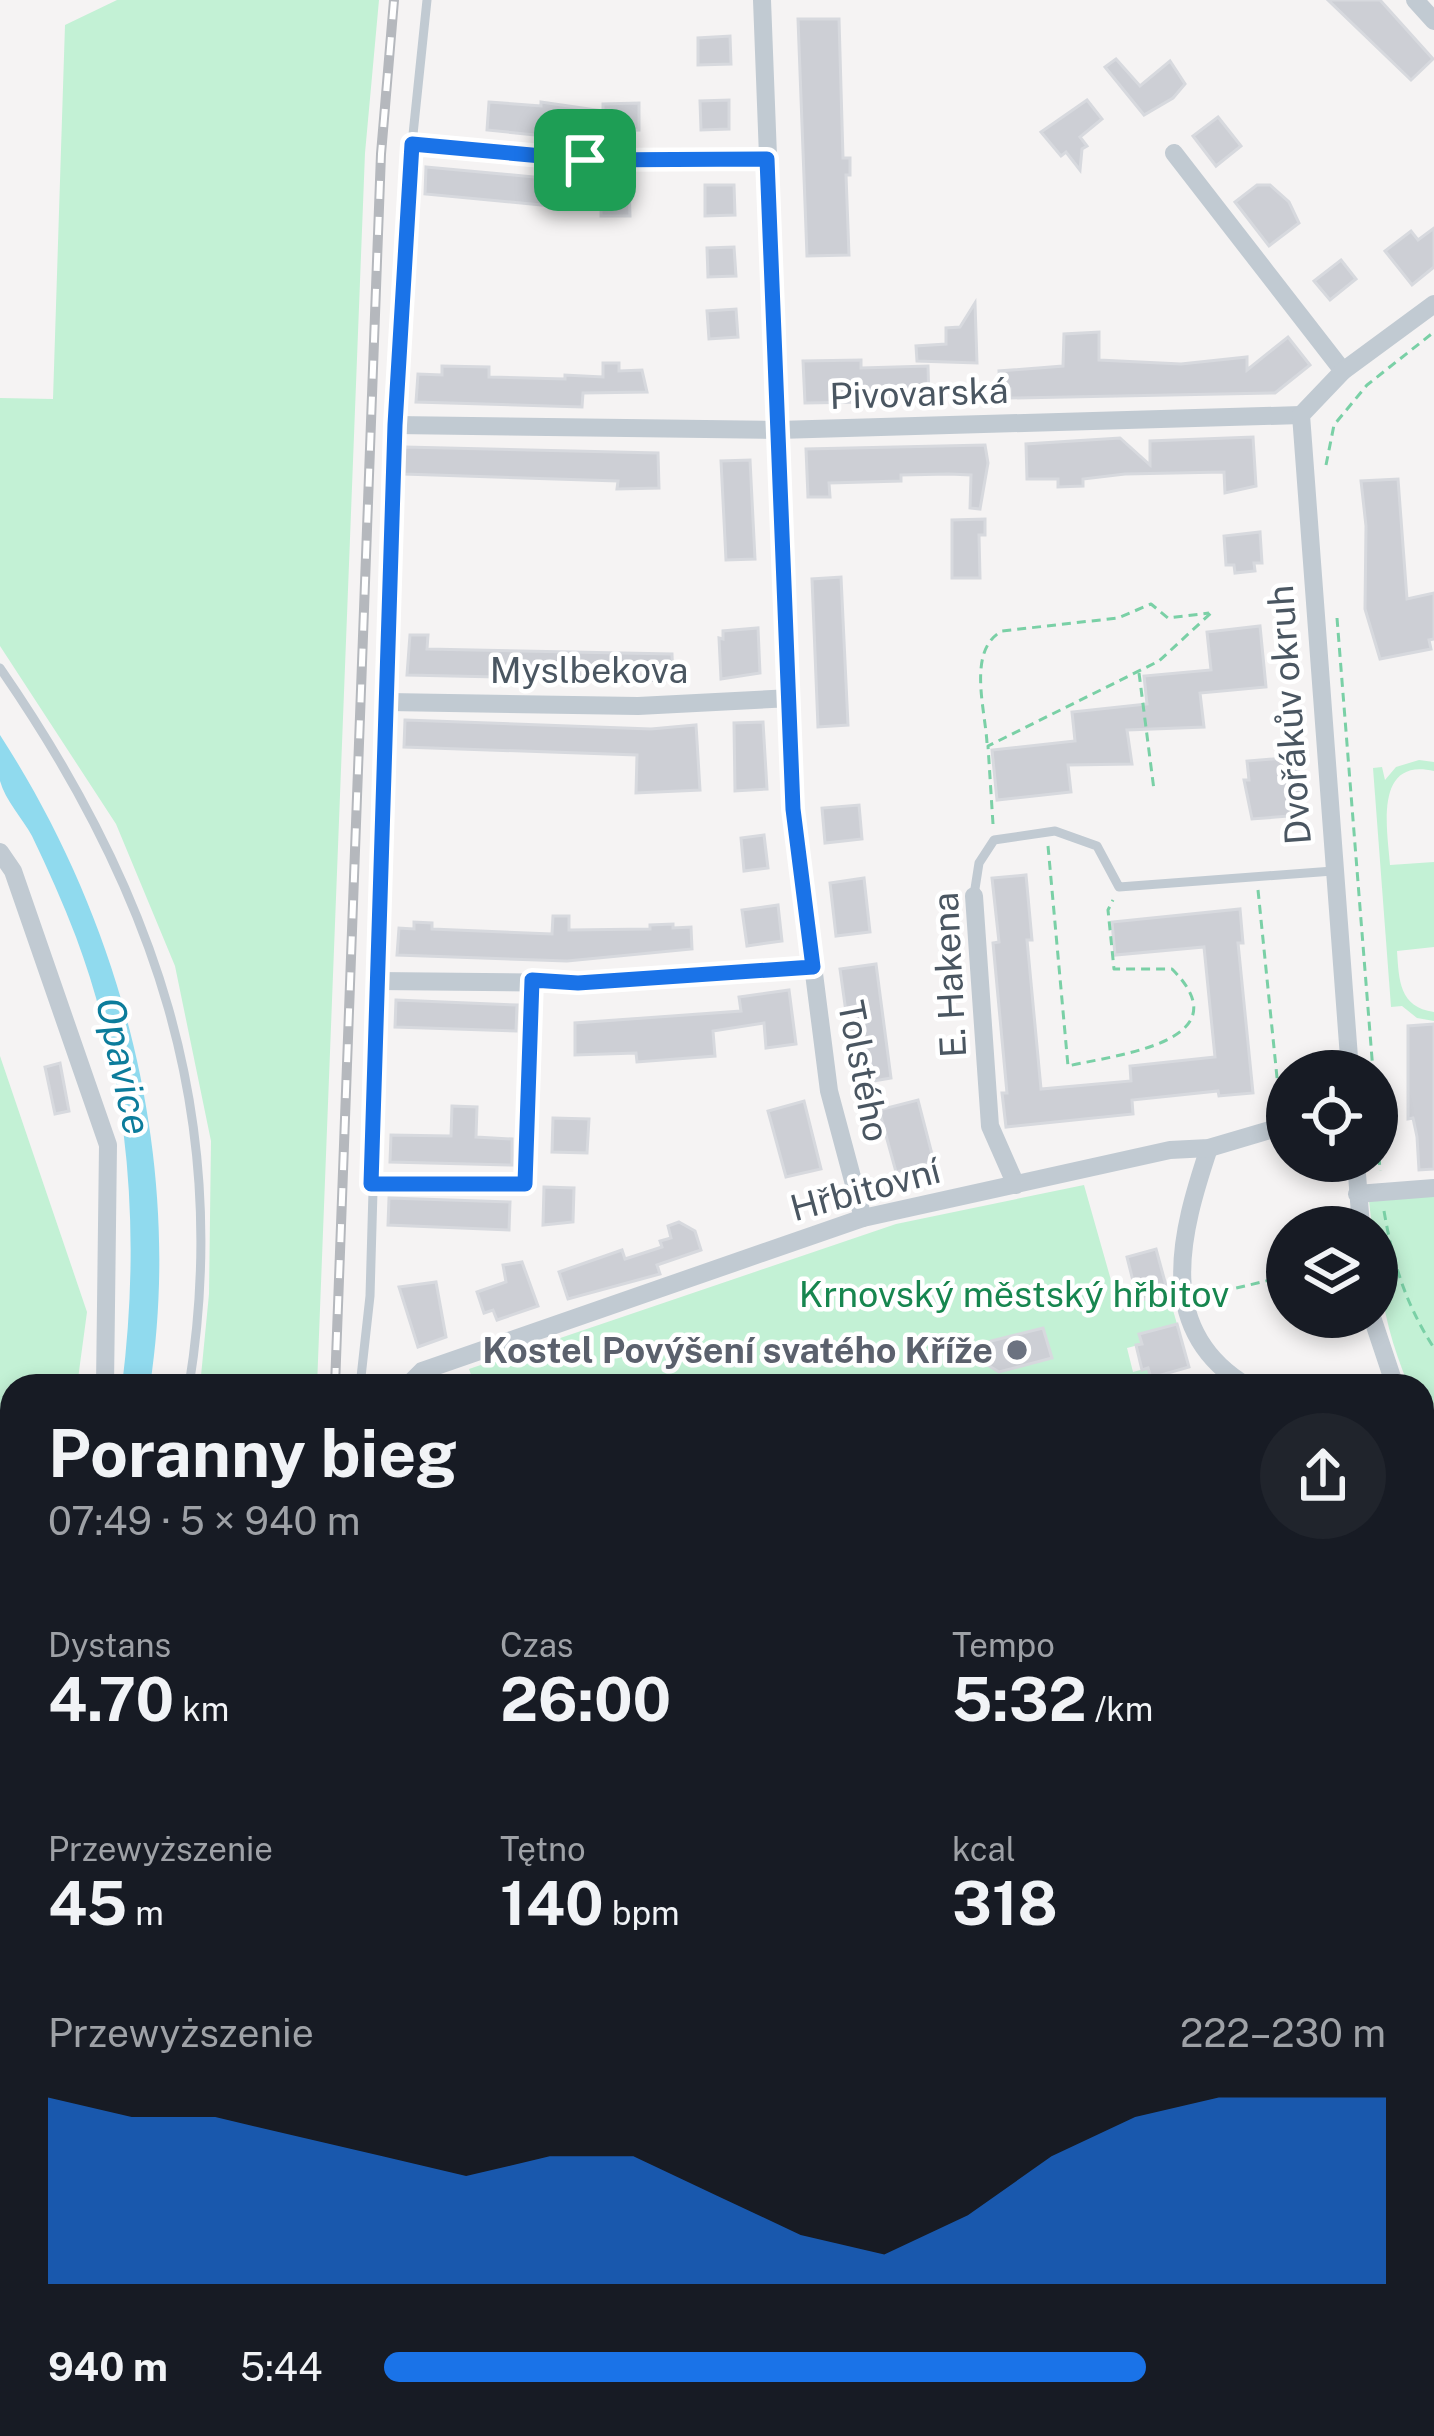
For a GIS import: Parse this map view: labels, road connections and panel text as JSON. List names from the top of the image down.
{
  "streets": {
    "street": [
      "Pivovarská",
      "Myslbekova",
      "Dvořákův okruh",
      "E. Hakena",
      "Tolstého",
      "Hřbitovní"
    ]
  },
  "crossings": [
    ["Pivovarská", "Dvořákův okruh"],
    ["Pivovarská", "Tolstého"],
    ["Myslbekova", "Tolstého"],
    ["E. Hakena", "Hřbitovní"],
    ["Tolstého", "Hřbitovní"]
  ],
  "water": ["Opavice"],
  "parks": ["Krnovský městský hřbitov"],
  "places": ["Kostel Povýšení svatého Kříže"],
  "page": {
    "heading": ["Poranny bieg", "07:49 · 5 × 940 m"],
    "stats": [
      ["Dystans", "4.70 km"],
      ["Czas", "26:00"],
      ["Tempo", "5:32 /km"],
      ["Przewyższenie", "45 m"],
      ["Tętno", "140 bpm"],
      ["kcal", "318"]
    ],
    "chart": ["Przewyższenie", "222–230 m"],
    "list": [
      {
        "name": "940 m",
        "note": "5:44"
      }
    ]
  }
}
